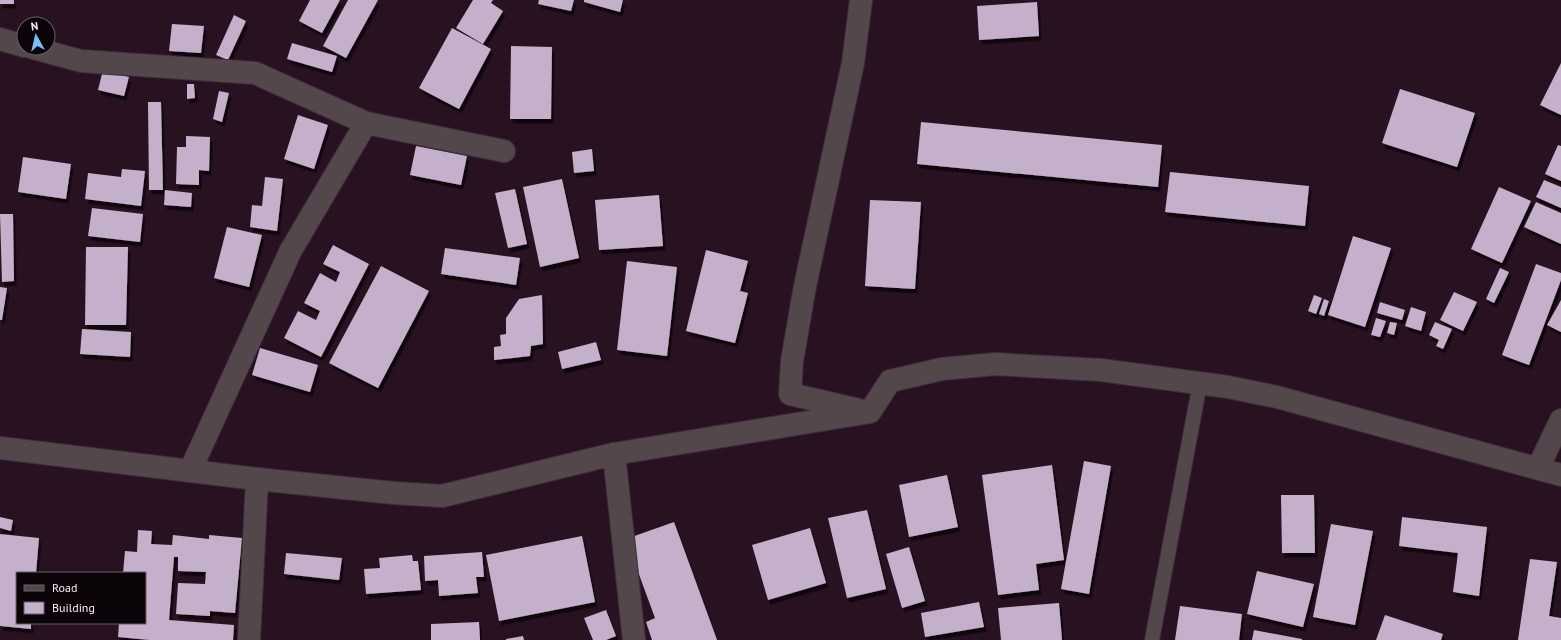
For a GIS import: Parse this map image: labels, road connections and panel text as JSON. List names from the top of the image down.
{
  "legend": ["Road", "Building"],
  "north": "top"
}
